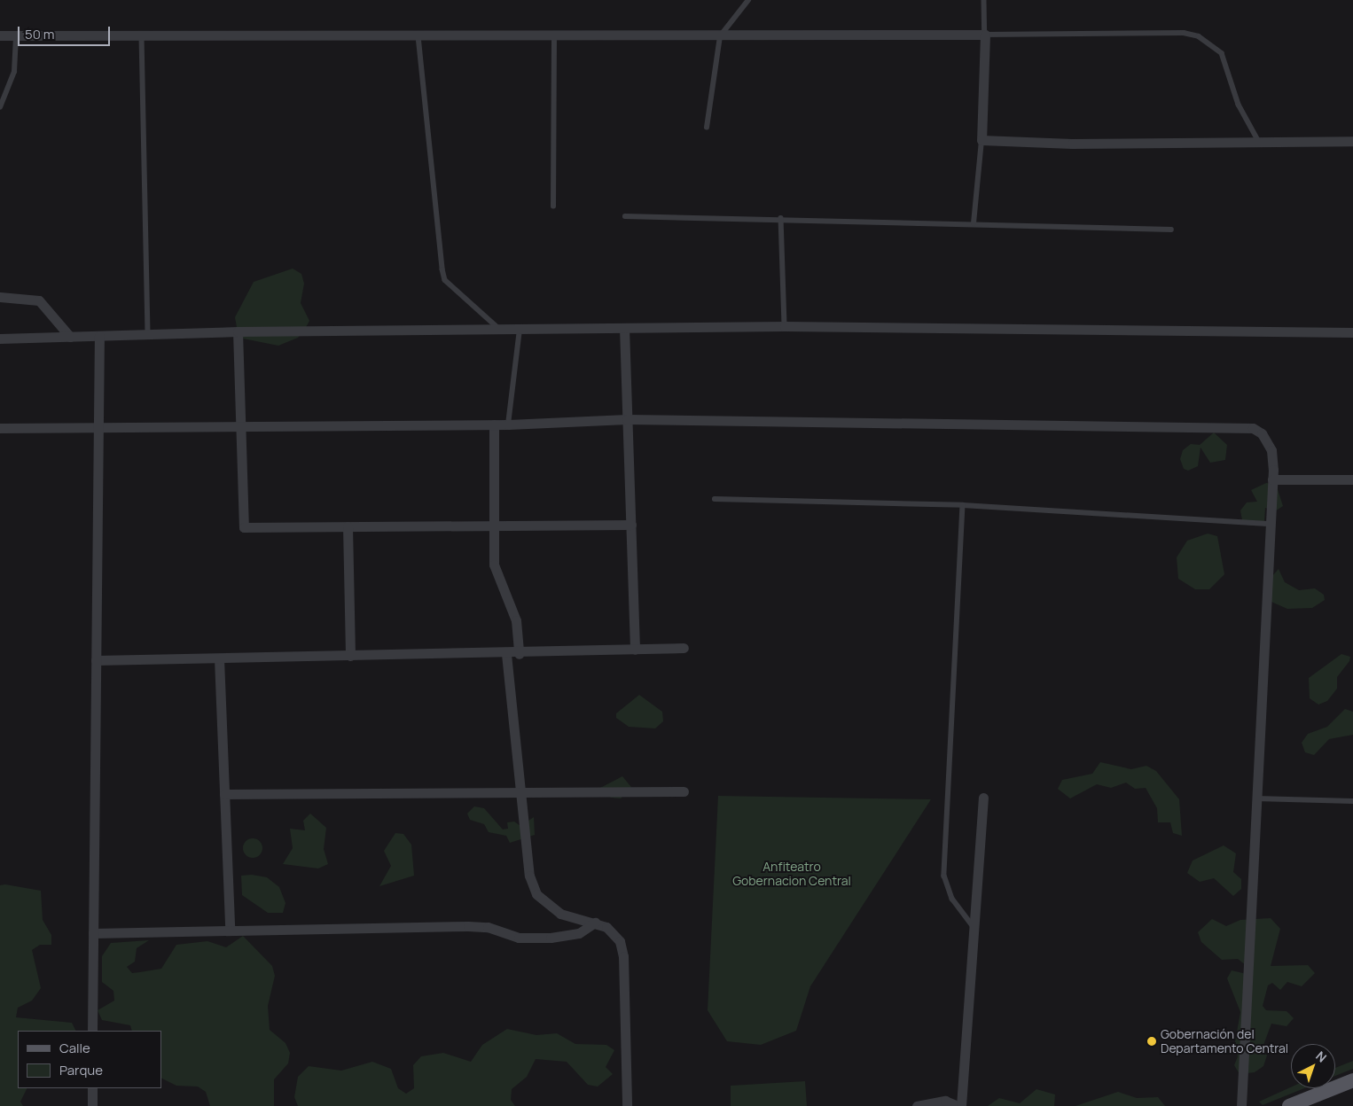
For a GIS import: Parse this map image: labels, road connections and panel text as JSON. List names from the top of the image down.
{
  "parks": ["Anfiteatro Gobernacion Central"],
  "places": ["Gobernación del Departamento Central"],
  "legend": ["Calle", "Parque"],
  "scale_bar": "50 m",
  "north": "top right"
}
